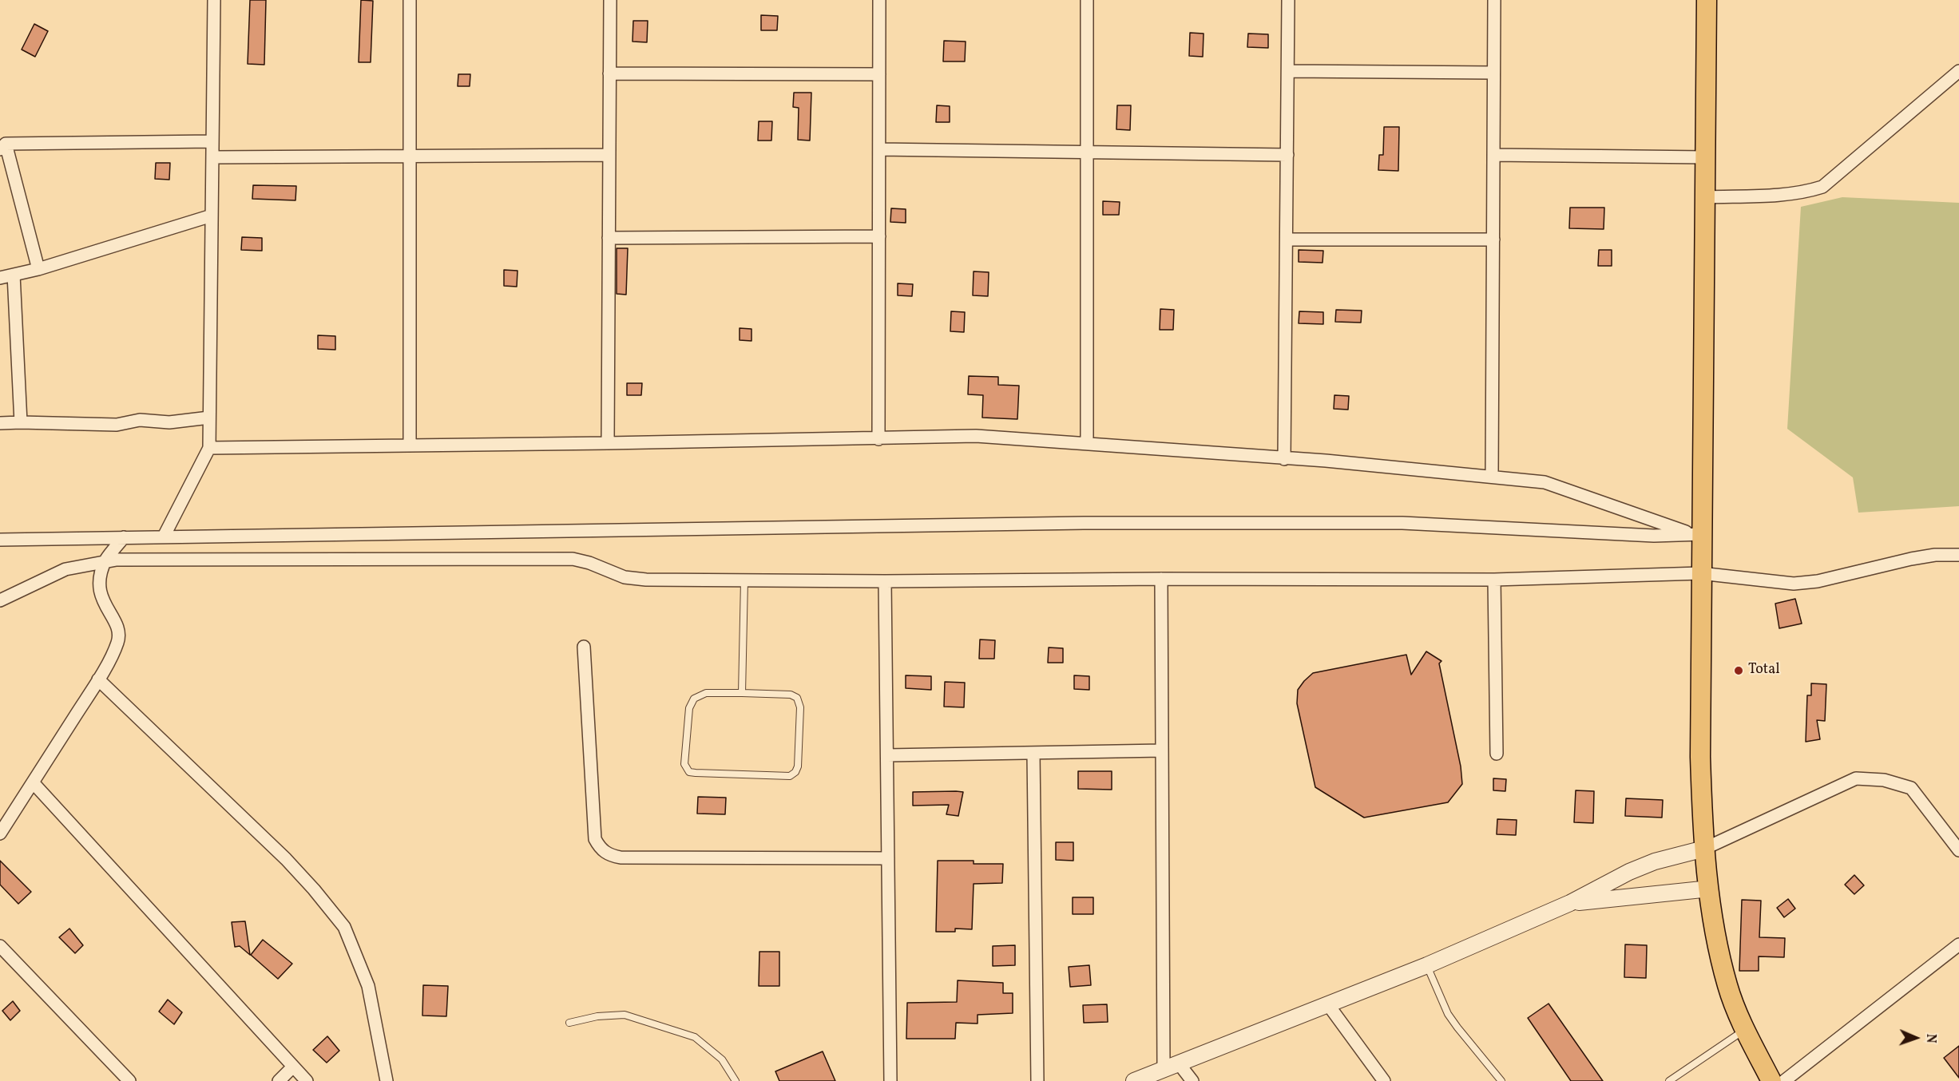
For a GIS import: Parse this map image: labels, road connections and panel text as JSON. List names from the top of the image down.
{
  "places": ["Total"],
  "north": "right"
}
